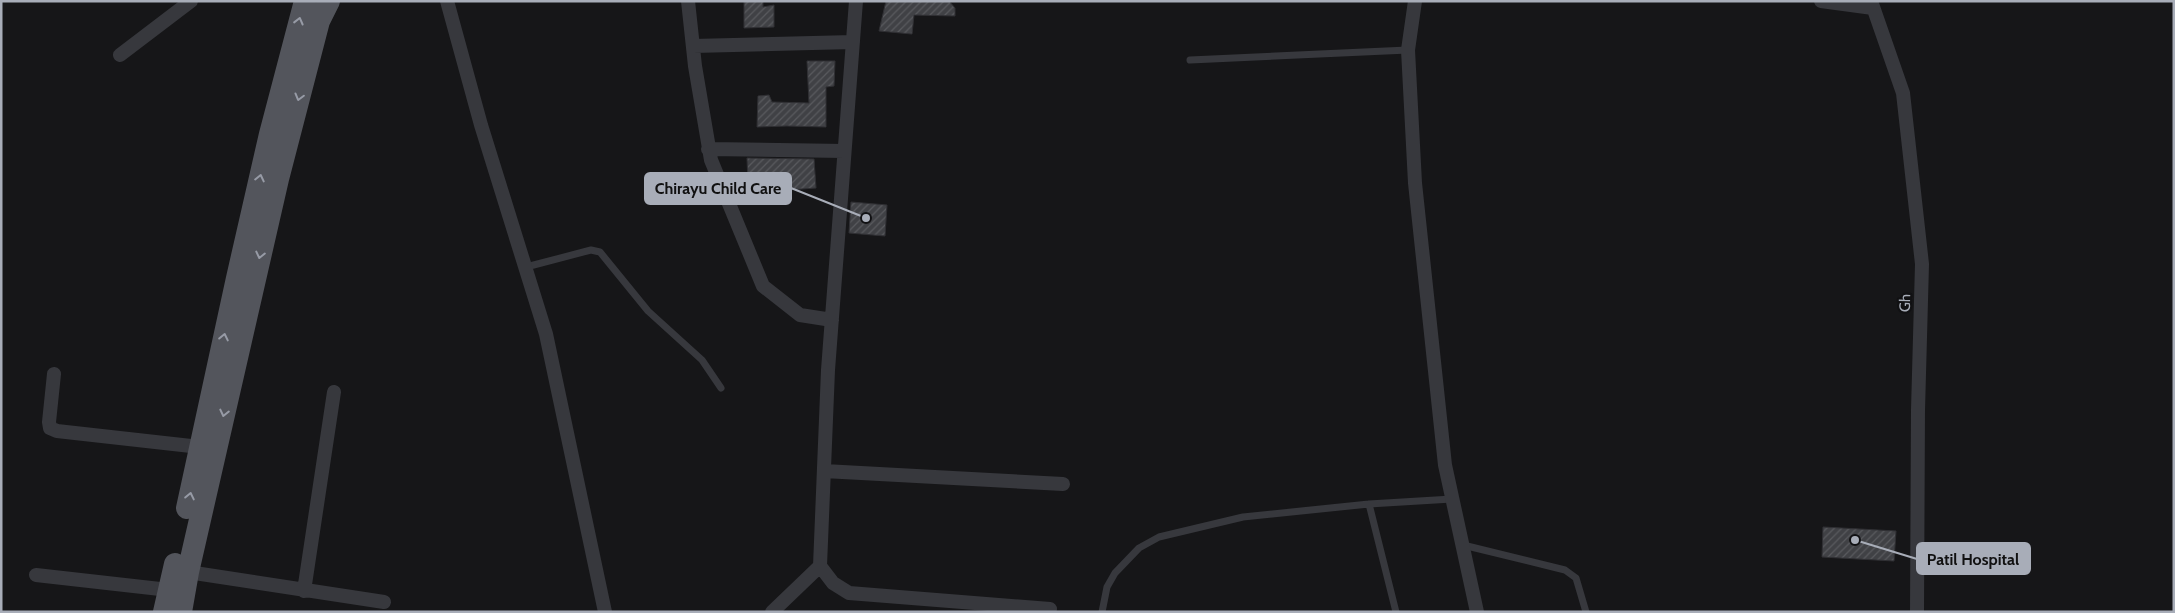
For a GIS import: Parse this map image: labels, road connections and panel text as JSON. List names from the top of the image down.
{
  "streets": {
    "street": ["Gh"]
  },
  "places": ["Chirayu Child Care", "Patil Hospital"]
}
